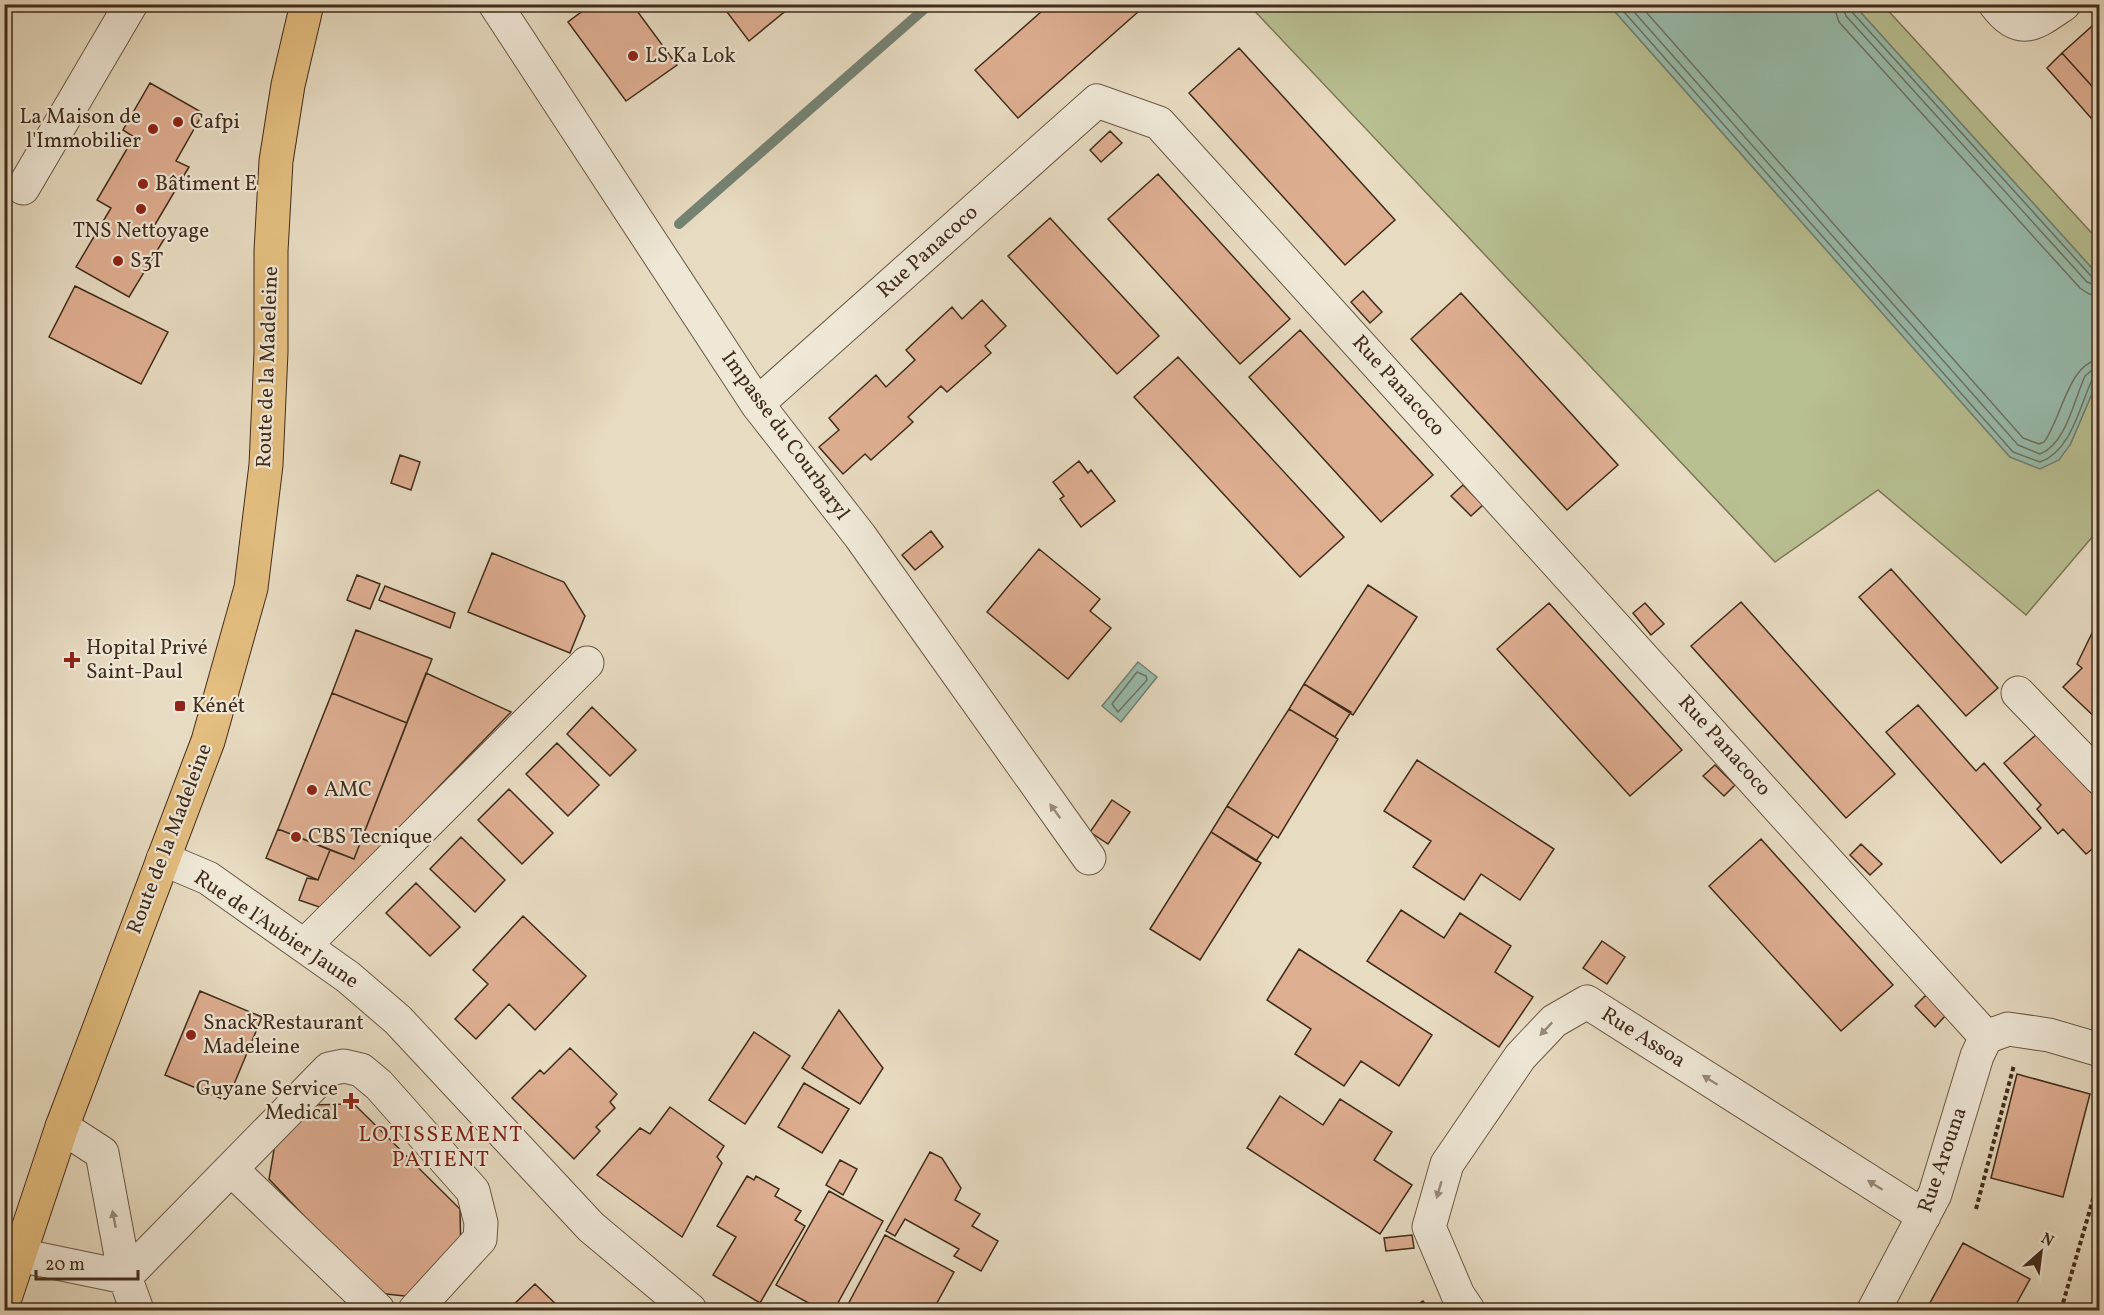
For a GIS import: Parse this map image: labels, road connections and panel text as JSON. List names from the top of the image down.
{
  "streets": {
    "main road": ["Route de la Madeleine"],
    "street": [
      "Rue Panacoco",
      "Impasse du Courbaryl",
      "Rue de l'Aubier Jaune",
      "Rue Assoa",
      "Rue Arouna"
    ]
  },
  "crossings": [
    ["Rue Panacoco", "Impasse du Courbaryl"],
    ["Rue Panacoco", "Rue Arouna"],
    ["Route de la Madeleine", "Rue de l'Aubier Jaune"],
    ["Rue Assoa", "Rue Arouna"]
  ],
  "one_way": ["Impasse du Courbaryl"],
  "districts": ["LOTISSEMENT PATIENT"],
  "places": {
    "other": [
      "LS Ka Lok",
      "Cafpi",
      "La Maison de l'Immobilier",
      "Bâtiment E",
      "TNS Nettoyage",
      "S3T",
      "AMC",
      "CBS Tecnique",
      "Snack Restaurant Madeleine"
    ],
    "health": ["Hopital Privé Saint-Paul", "Guyane Service Medical"],
    "transit": ["Kénét"]
  },
  "scale_bar": "20 m",
  "north": "top right"
}
